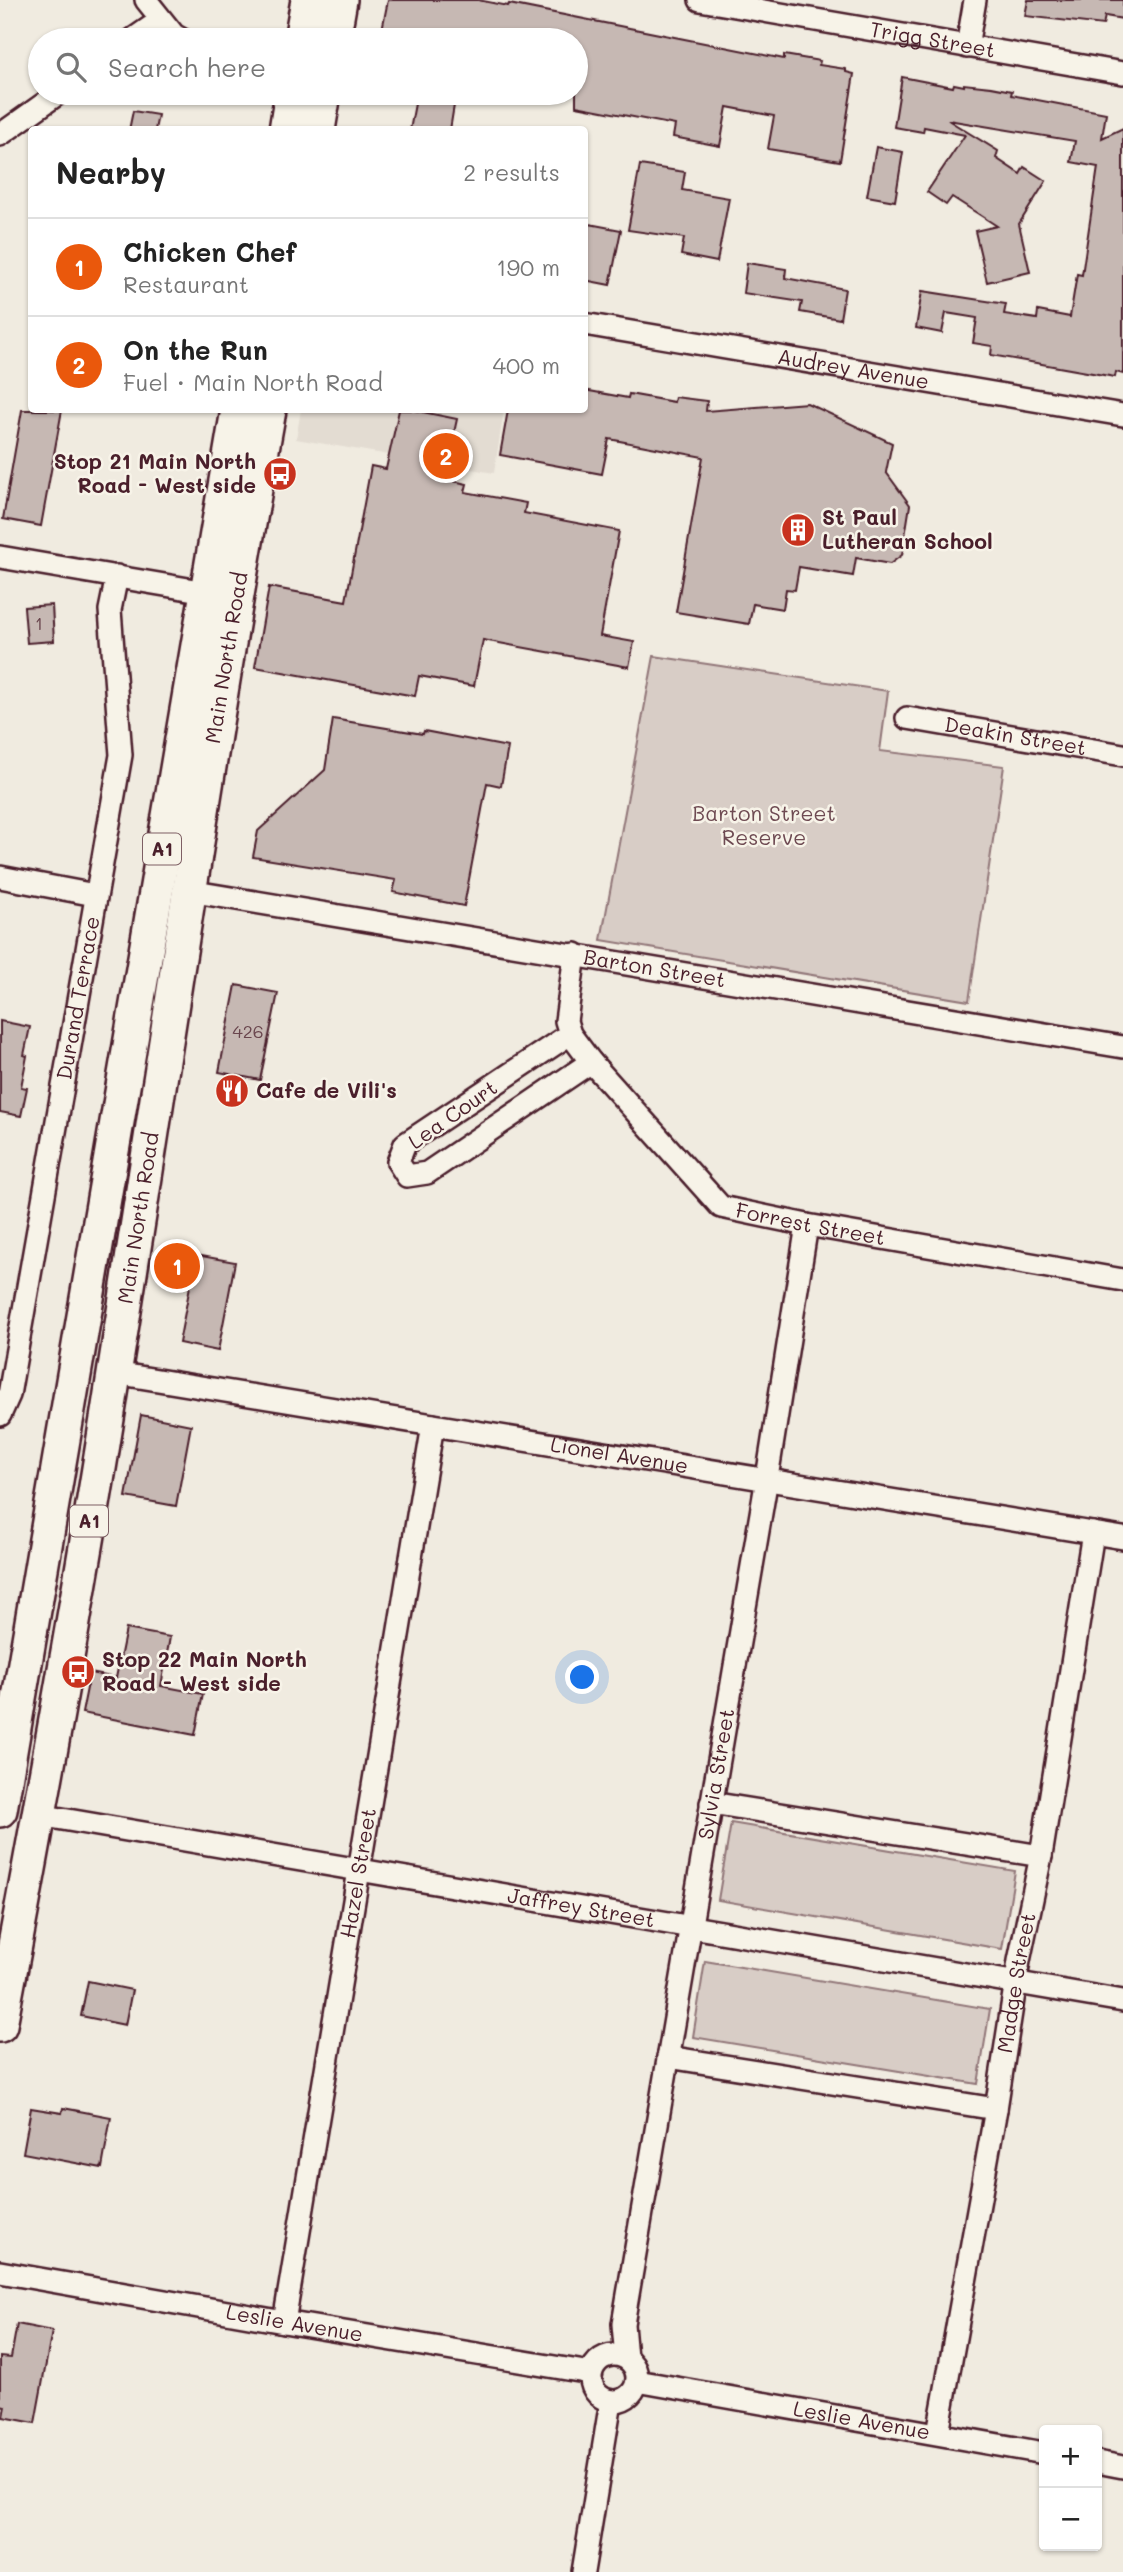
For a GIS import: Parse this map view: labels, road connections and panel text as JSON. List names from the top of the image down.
{
  "streets": {
    "highway": ["Main North Road", "A1"],
    "street": [
      "Trigg Street",
      "Audrey Avenue",
      "Deakin Street",
      "Barton Street",
      "Durand Terrace",
      "Lea Court",
      "Forrest Street",
      "Lionel Avenue",
      "Sylvia Street",
      "Hazel Street",
      "Jaffrey Street",
      "Madge Street",
      "Leslie Avenue"
    ]
  },
  "crossings": [
    ["Main North Road", "Barton Street"],
    ["Main North Road", "Lionel Avenue"],
    ["Main North Road", "Jaffrey Street"],
    ["Lea Court", "Forrest Street"],
    ["Forrest Street", "Sylvia Street"],
    ["Lionel Avenue", "Sylvia Street"],
    ["Lionel Avenue", "Hazel Street"],
    ["Lionel Avenue", "Madge Street"],
    ["Sylvia Street", "Jaffrey Street"],
    ["Sylvia Street", "Leslie Avenue"],
    ["Hazel Street", "Jaffrey Street"],
    ["Hazel Street", "Leslie Avenue"],
    ["Jaffrey Street", "Madge Street"],
    ["Madge Street", "Leslie Avenue"]
  ],
  "parks": ["Barton Street Reserve"],
  "places": {
    "bus stop": ["Stop 21 Main North Road - West side", "Stop 22 Main North Road - West side"],
    "building": ["St Paul Lutheran School"],
    "restaurant": ["Cafe de Vili's"]
  },
  "house_numbers": ["1", "426"],
  "page": {
    "search": "Search here",
    "heading": ["Nearby", "2 results"],
    "list": [
      {
        "mark": "1",
        "name": "Chicken Chef",
        "note": "Restaurant",
        "value": "190 m"
      },
      {
        "mark": "2",
        "name": "On the Run",
        "note": "Fuel · Main North Road",
        "value": "400 m"
      }
    ],
    "pins": ["2", "1"],
    "map_buttons": ["+", "−"]
  }
}
